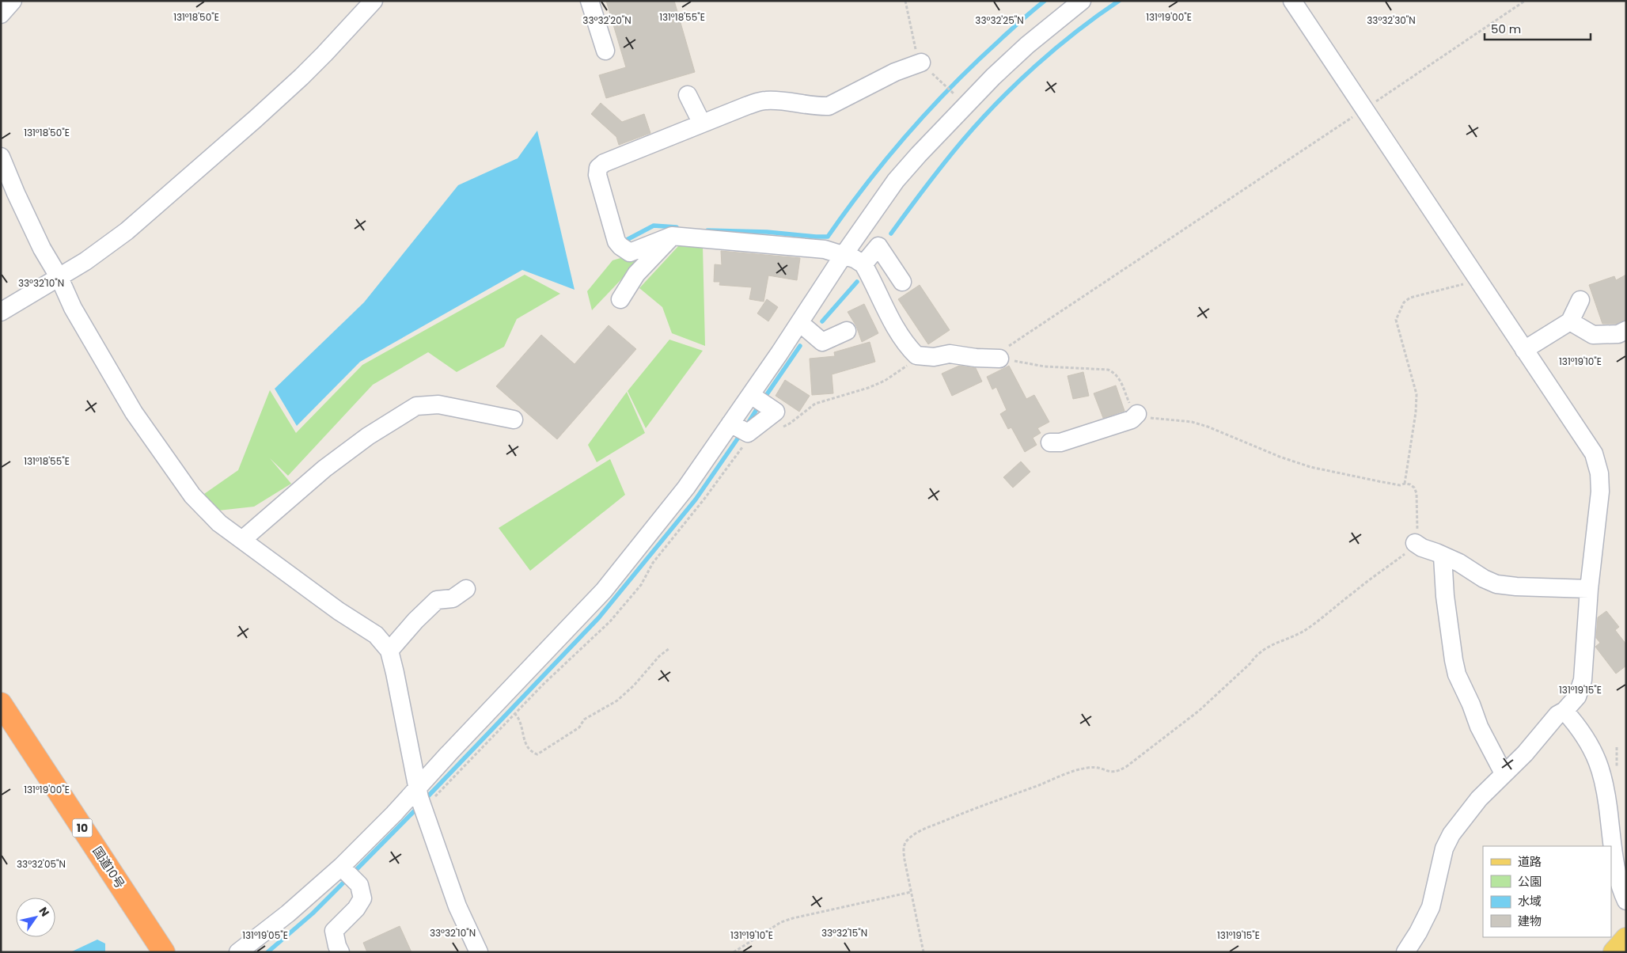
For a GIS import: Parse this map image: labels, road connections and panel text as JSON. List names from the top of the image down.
{
  "streets": {
    "highway": ["10", "国道10号"]
  },
  "legend": [
    "道路",
    "公園",
    "水域",
    "建物"
  ],
  "scale_bar": "50 m",
  "north": "top right",
  "coordinates": [
    "131°18'50\"E",
    "131°18'55\"E",
    "131°19'00\"E",
    "33°32'20\"N",
    "33°32'25\"N",
    "33°32'30\"N",
    "33°32'10\"N",
    "131°19'10\"E",
    "131°19'15\"E",
    "33°32'05\"N",
    "33°32'15\"N",
    "131°19'05\"E"
  ]
}
